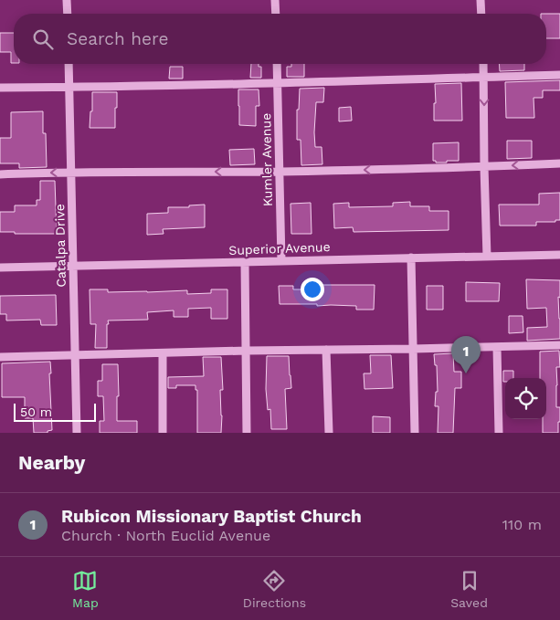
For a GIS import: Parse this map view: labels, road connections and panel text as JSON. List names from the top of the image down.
{
  "streets": {
    "street": ["Kumler Avenue", "Catalpa Drive", "Superior Avenue"]
  },
  "crossings": [
    ["Kumler Avenue", "Superior Avenue"],
    ["Catalpa Drive", "Superior Avenue"]
  ],
  "scale_bar": "50 m",
  "page": {
    "search": "Search here",
    "pins": "1",
    "scale": "50 m",
    "heading": "Nearby",
    "list": [
      {
        "mark": "1",
        "name": "Rubicon Missionary Baptist Church",
        "note": "Church · North Euclid Avenue",
        "value": "110 m"
      }
    ],
    "nav": ["Map", "Directions", "Saved"]
  }
}
